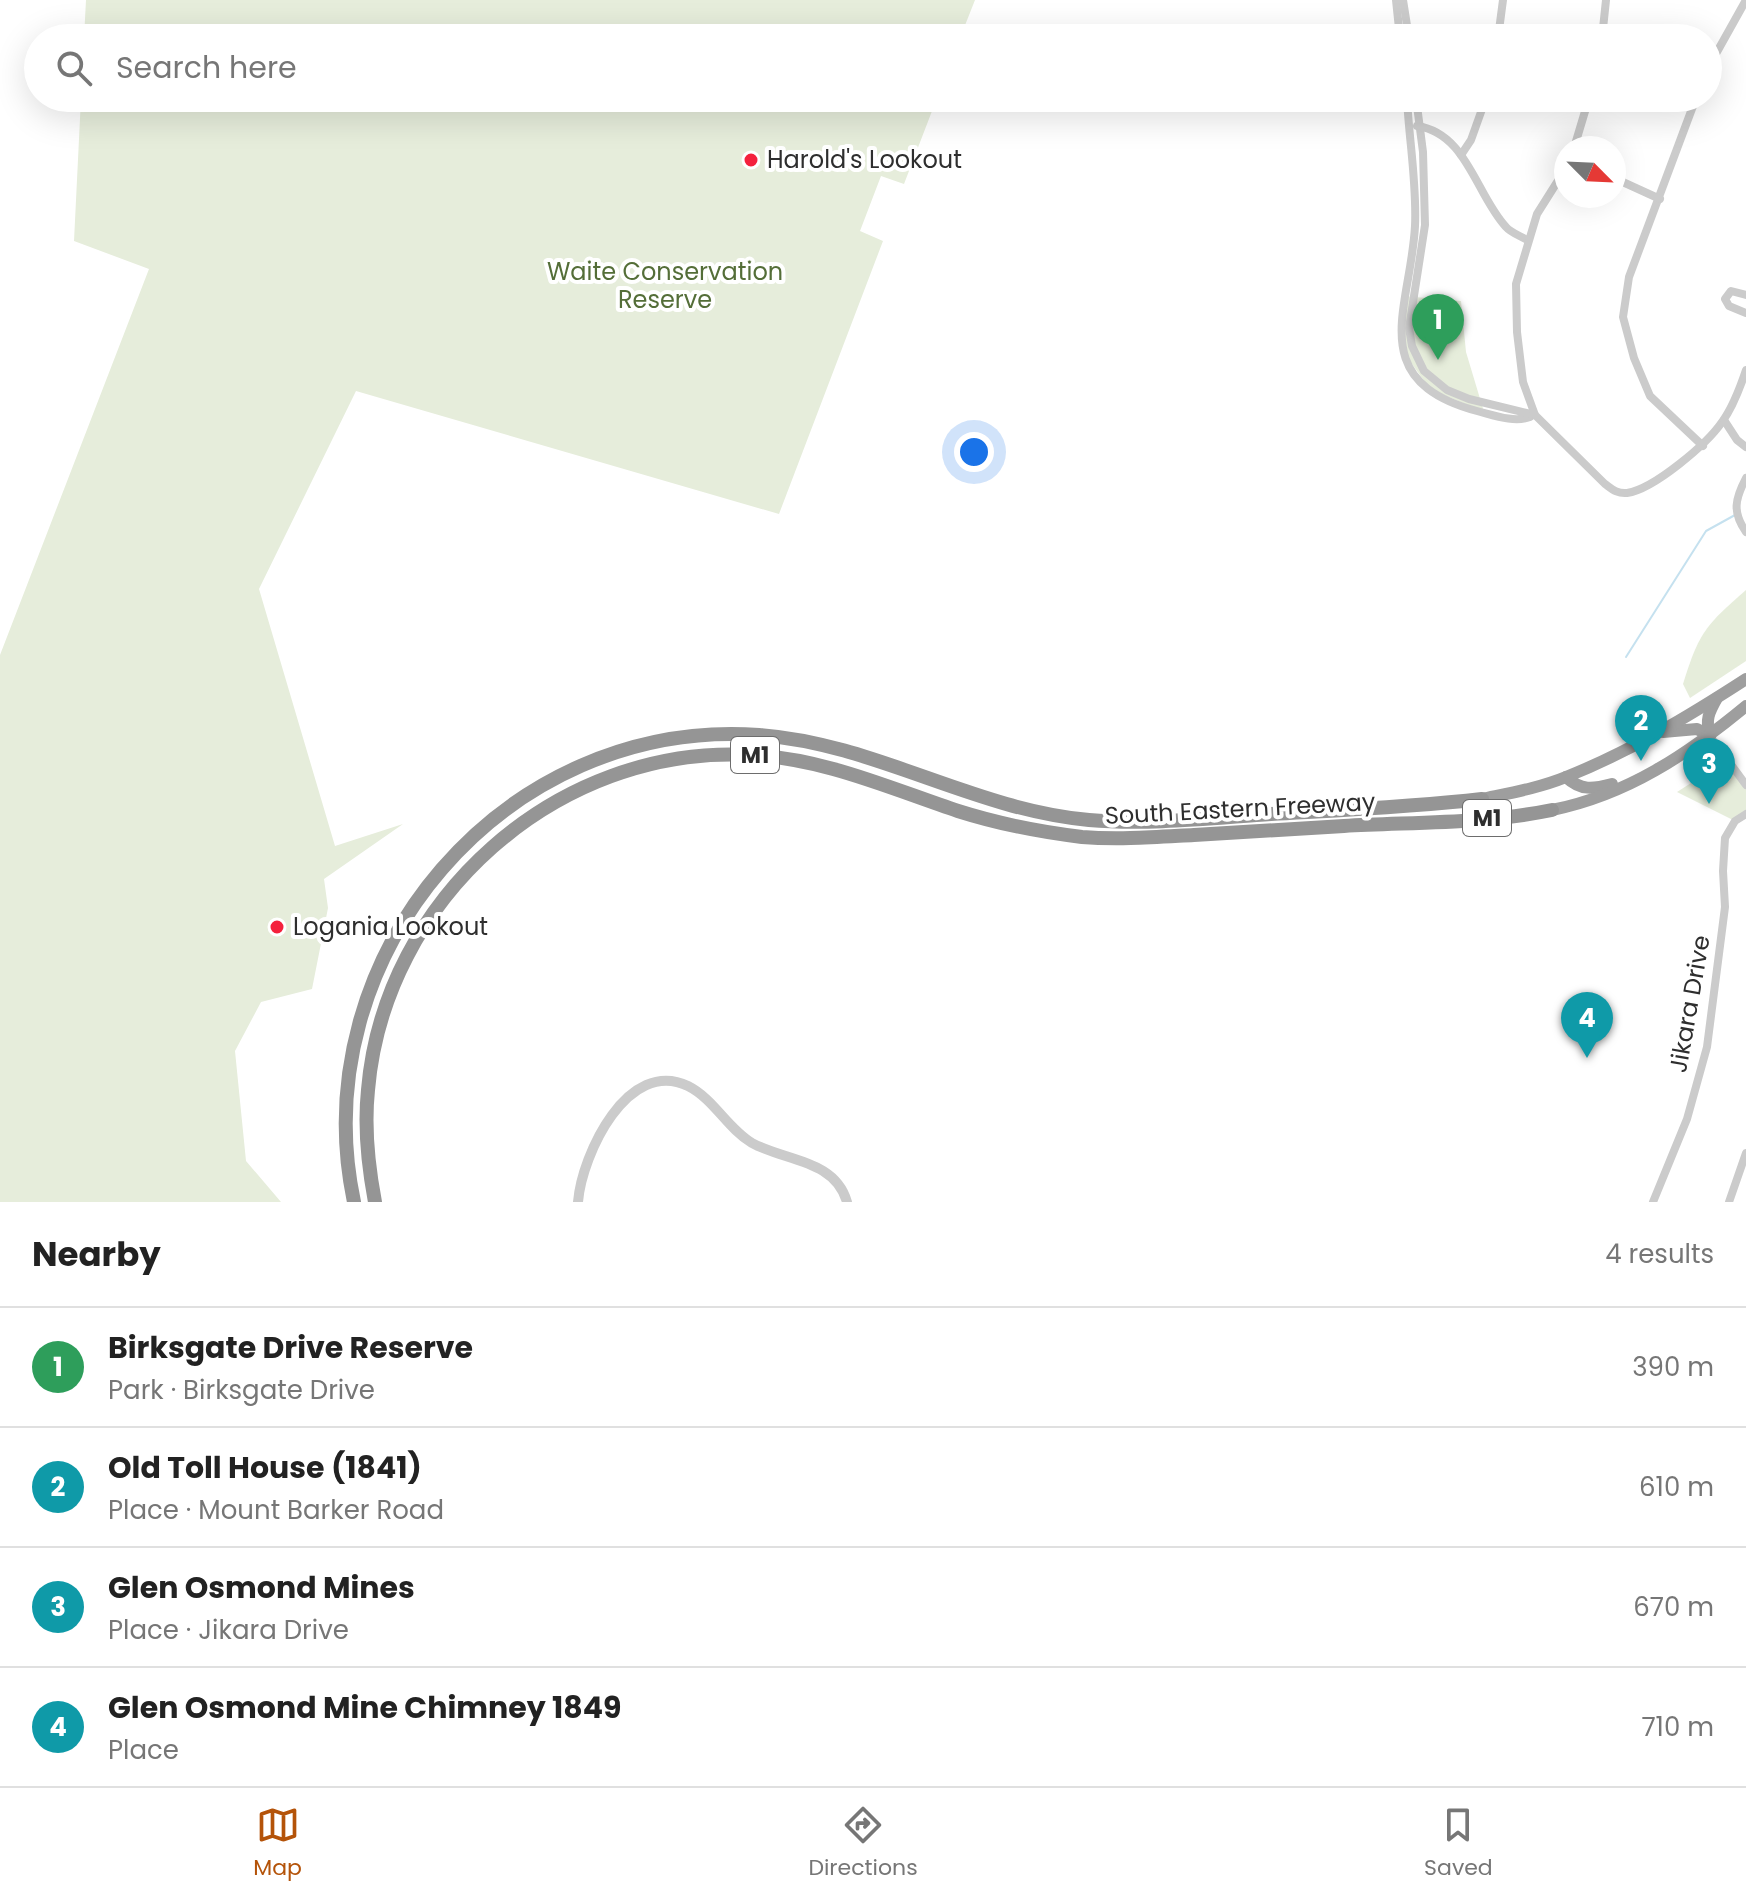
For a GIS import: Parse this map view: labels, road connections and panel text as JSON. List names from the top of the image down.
{
  "streets": {
    "highway": ["M1", "South Eastern Freeway"],
    "street": ["Jikara Drive"]
  },
  "crossings": [
    ["M1", "South Eastern Freeway"]
  ],
  "parks": ["Waite Conservation Reserve"],
  "places": ["Harold's Lookout", "Logania Lookout"],
  "north": "bottom right",
  "page": {
    "search": "Search here",
    "pins": [
      "1",
      "2",
      "3",
      "4"
    ],
    "heading": ["Nearby", "4 results"],
    "list": [
      {
        "mark": "1",
        "name": "Birksgate Drive Reserve",
        "note": "Park · Birksgate Drive",
        "value": "390 m"
      },
      {
        "mark": "2",
        "name": "Old Toll House (1841)",
        "note": "Place · Mount Barker Road",
        "value": "610 m"
      },
      {
        "mark": "3",
        "name": "Glen Osmond Mines",
        "note": "Place · Jikara Drive",
        "value": "670 m"
      },
      {
        "mark": "4",
        "name": "Glen Osmond Mine Chimney 1849",
        "note": "Place",
        "value": "710 m"
      }
    ],
    "nav": ["Map", "Directions", "Saved"]
  }
}
